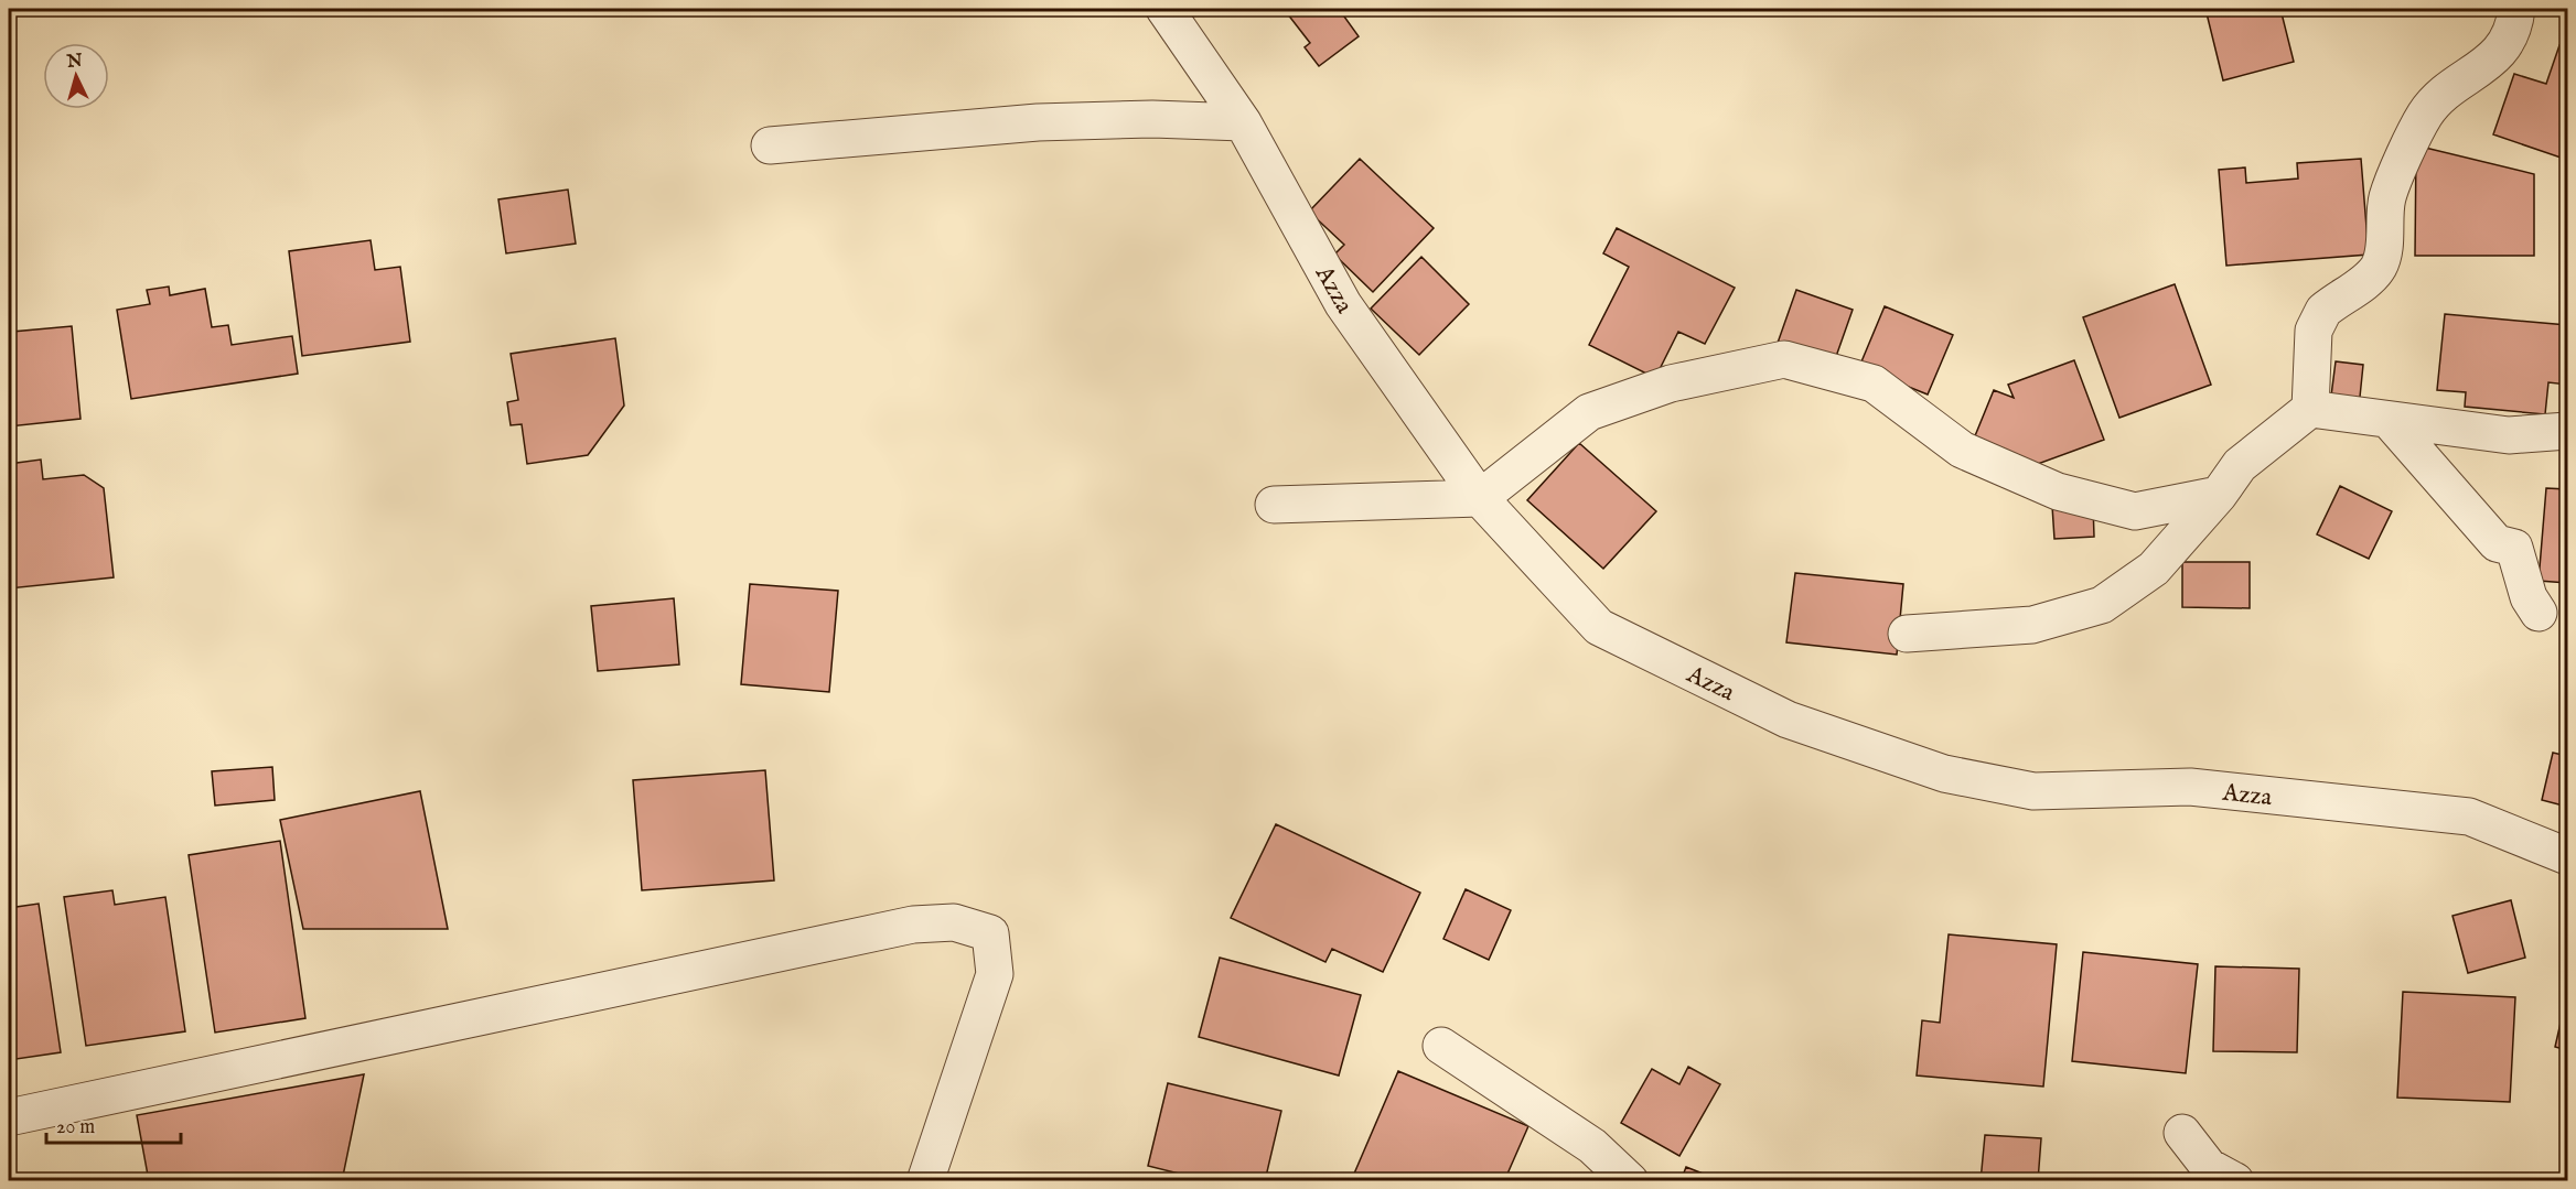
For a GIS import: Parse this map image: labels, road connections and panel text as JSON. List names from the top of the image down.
{
  "streets": {
    "street": ["Azza"]
  },
  "scale_bar": "20 m",
  "north": "top"
}
